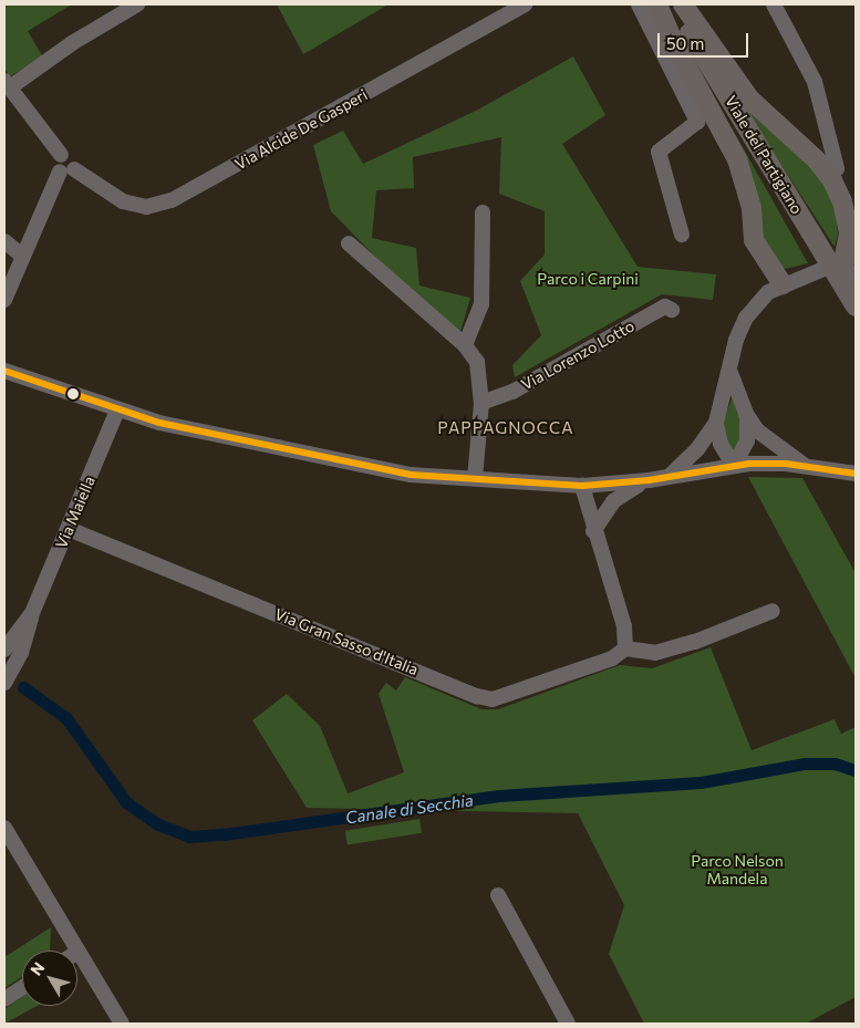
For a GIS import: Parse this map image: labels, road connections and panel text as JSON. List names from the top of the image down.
{
  "streets": {
    "main road": ["Viale del Partigiano"],
    "street": [
      "Via Alcide De Gasperi",
      "Via Lorenzo Lotto",
      "Via Maiella",
      "Via Gran Sasso d'Italia"
    ]
  },
  "crossings": [
    ["Via Maiella", "Via Gran Sasso d'Italia"]
  ],
  "districts": ["PAPPAGNOCCA"],
  "water": ["Canale di Secchia"],
  "parks": ["Parco i Carpini", "Parco Nelson Mandela"],
  "scale_bar": "50 m",
  "north": "top left"
}
